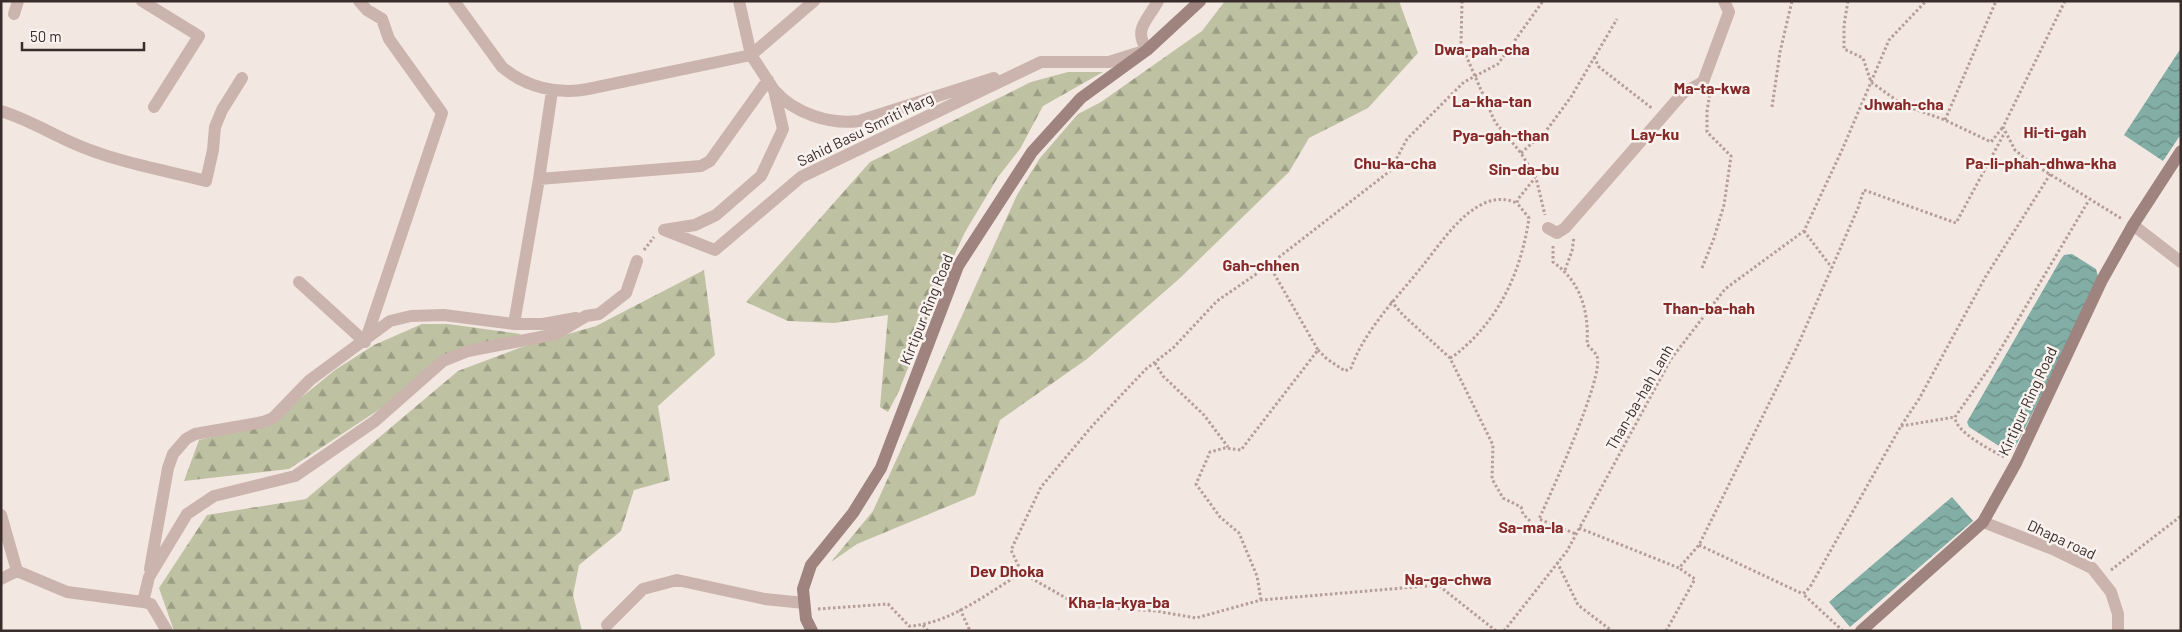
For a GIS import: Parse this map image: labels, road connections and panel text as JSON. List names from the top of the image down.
{
  "streets": {
    "street": ["Sahid Basu Smriti Marg", "Kirtipur Ring Road", "Dhapa road"],
    "path": ["Than-ba-hah Lanh"]
  },
  "crossings": [
    ["Sahid Basu Smriti Marg", "Kirtipur Ring Road"],
    ["Kirtipur Ring Road", "Dhapa road"]
  ],
  "districts": [
    "Dwa-pah-cha",
    "Ma-ta-kwa",
    "La-kha-tan",
    "Jhwah-cha",
    "Hi-ti-gah",
    "Lay-ku",
    "Pya-gah-than",
    "Chu-ka-cha",
    "Pa-li-phah-dhwa-kha",
    "Sin-da-bu",
    "Gah-chhen",
    "Than-ba-hah",
    "Sa-ma-la",
    "Dev Dhoka",
    "Na-ga-chwa",
    "Kha-la-kya-ba"
  ],
  "scale_bar": "50 m"
}
